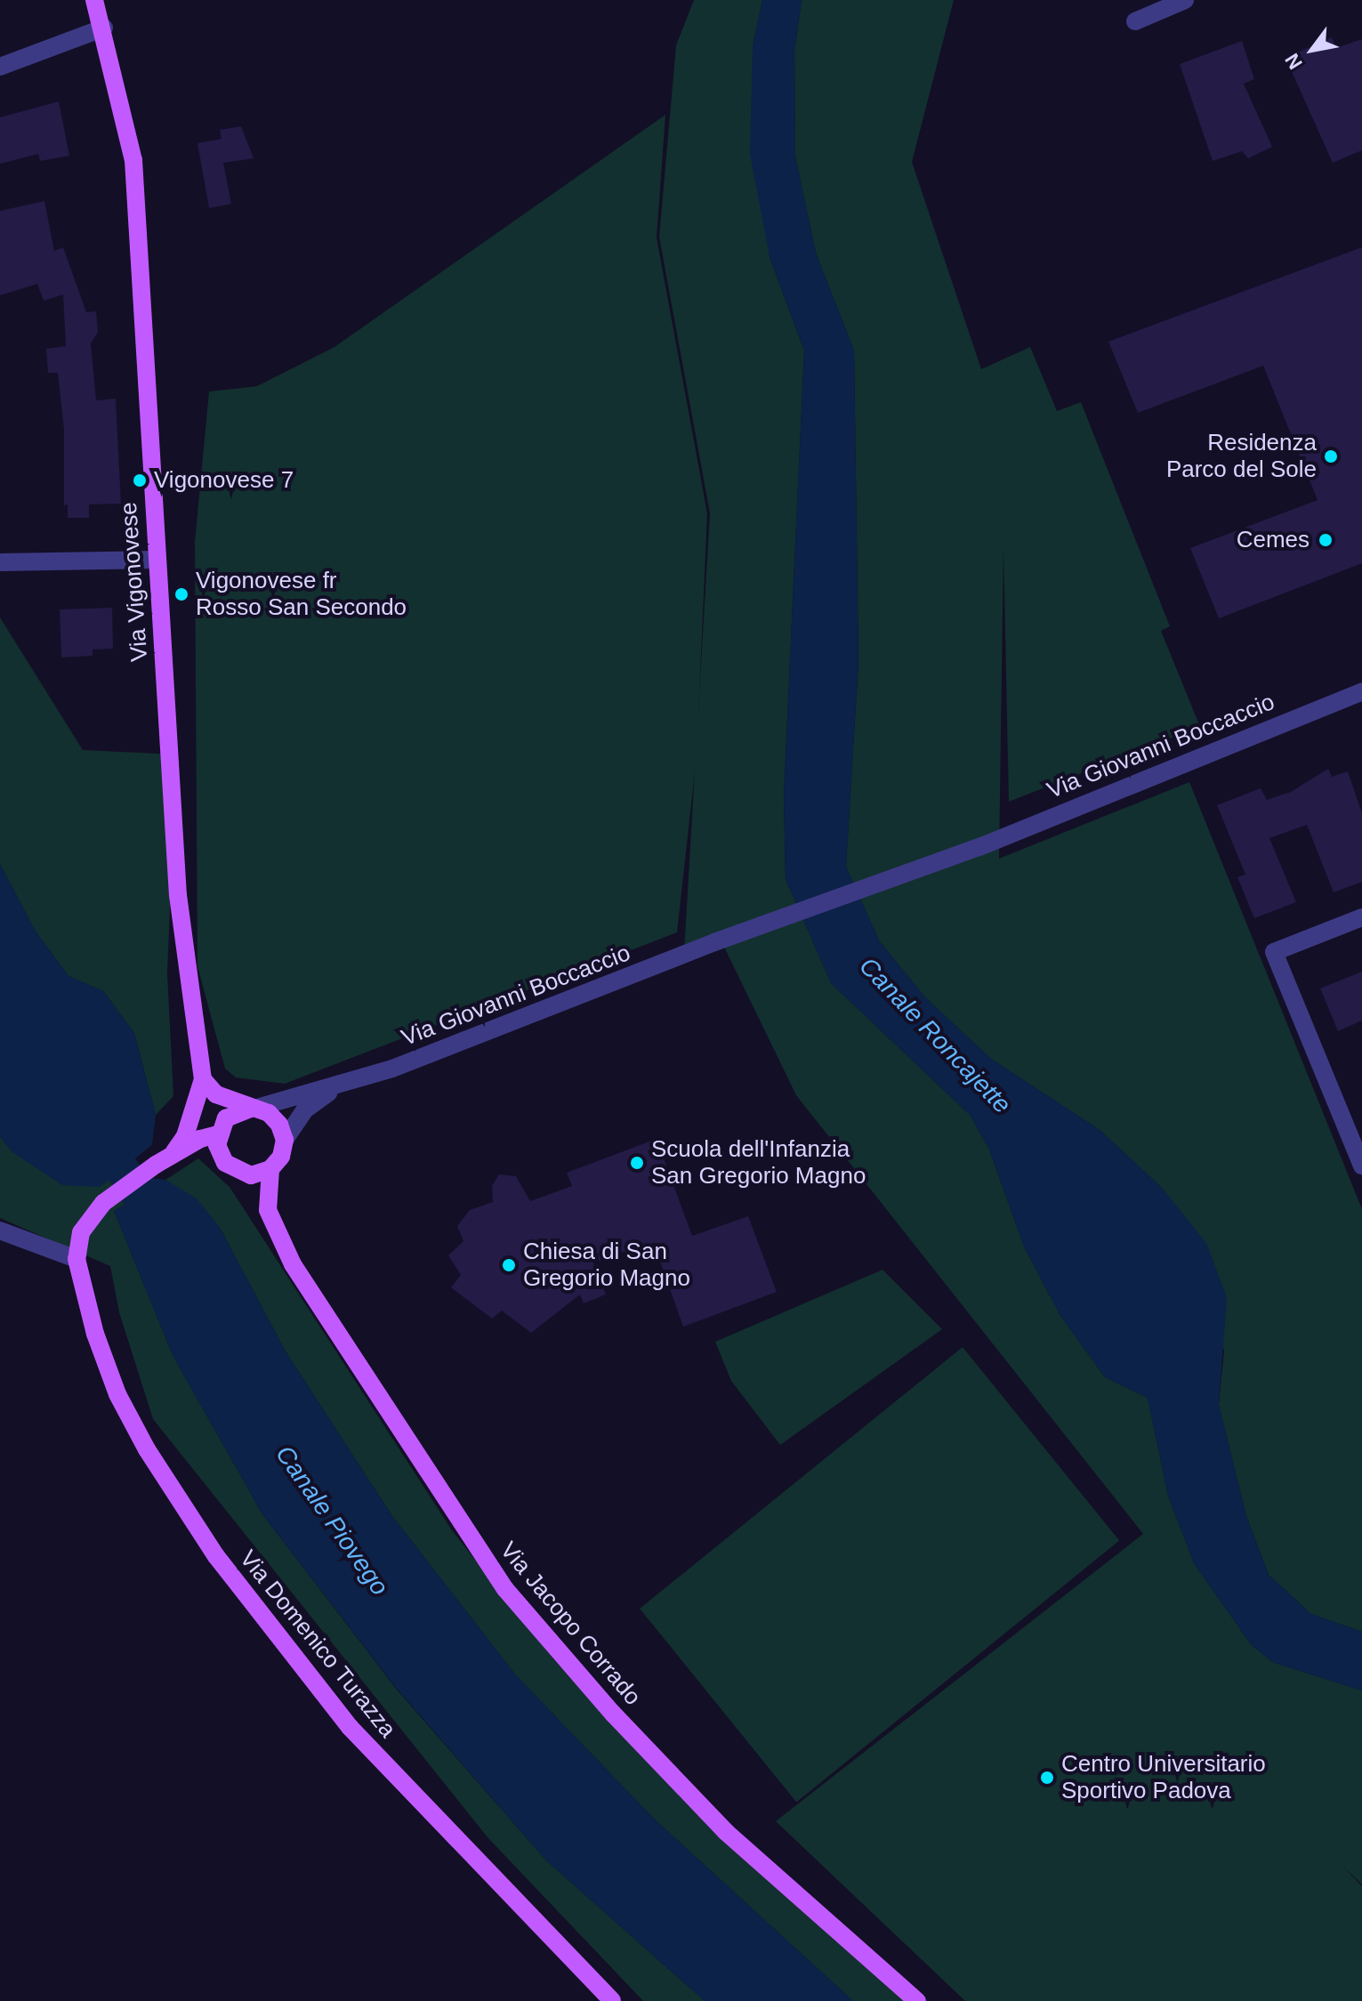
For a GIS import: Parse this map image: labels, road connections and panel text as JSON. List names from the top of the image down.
{
  "streets": {
    "main road": ["Via Vigonovese", "Via Jacopo Corrado", "Via Domenico Turazza"],
    "street": ["Via Giovanni Boccaccio"]
  },
  "crossings": [
    ["Via Vigonovese", "Via Giovanni Boccaccio"],
    ["Via Vigonovese", "Via Jacopo Corrado"],
    ["Via Giovanni Boccaccio", "Via Jacopo Corrado"]
  ],
  "water": ["Canale Roncajette", "Canale Piovego"],
  "places": [
    "Residenza Parco del Sole",
    "Vigonovese 7",
    "Cemes",
    "Vigonovese fr Rosso San Secondo",
    "Scuola dell'Infanzia San Gregorio Magno",
    "Chiesa di San Gregorio Magno",
    "Centro Universitario Sportivo Padova"
  ],
  "north": "bottom left"
}
